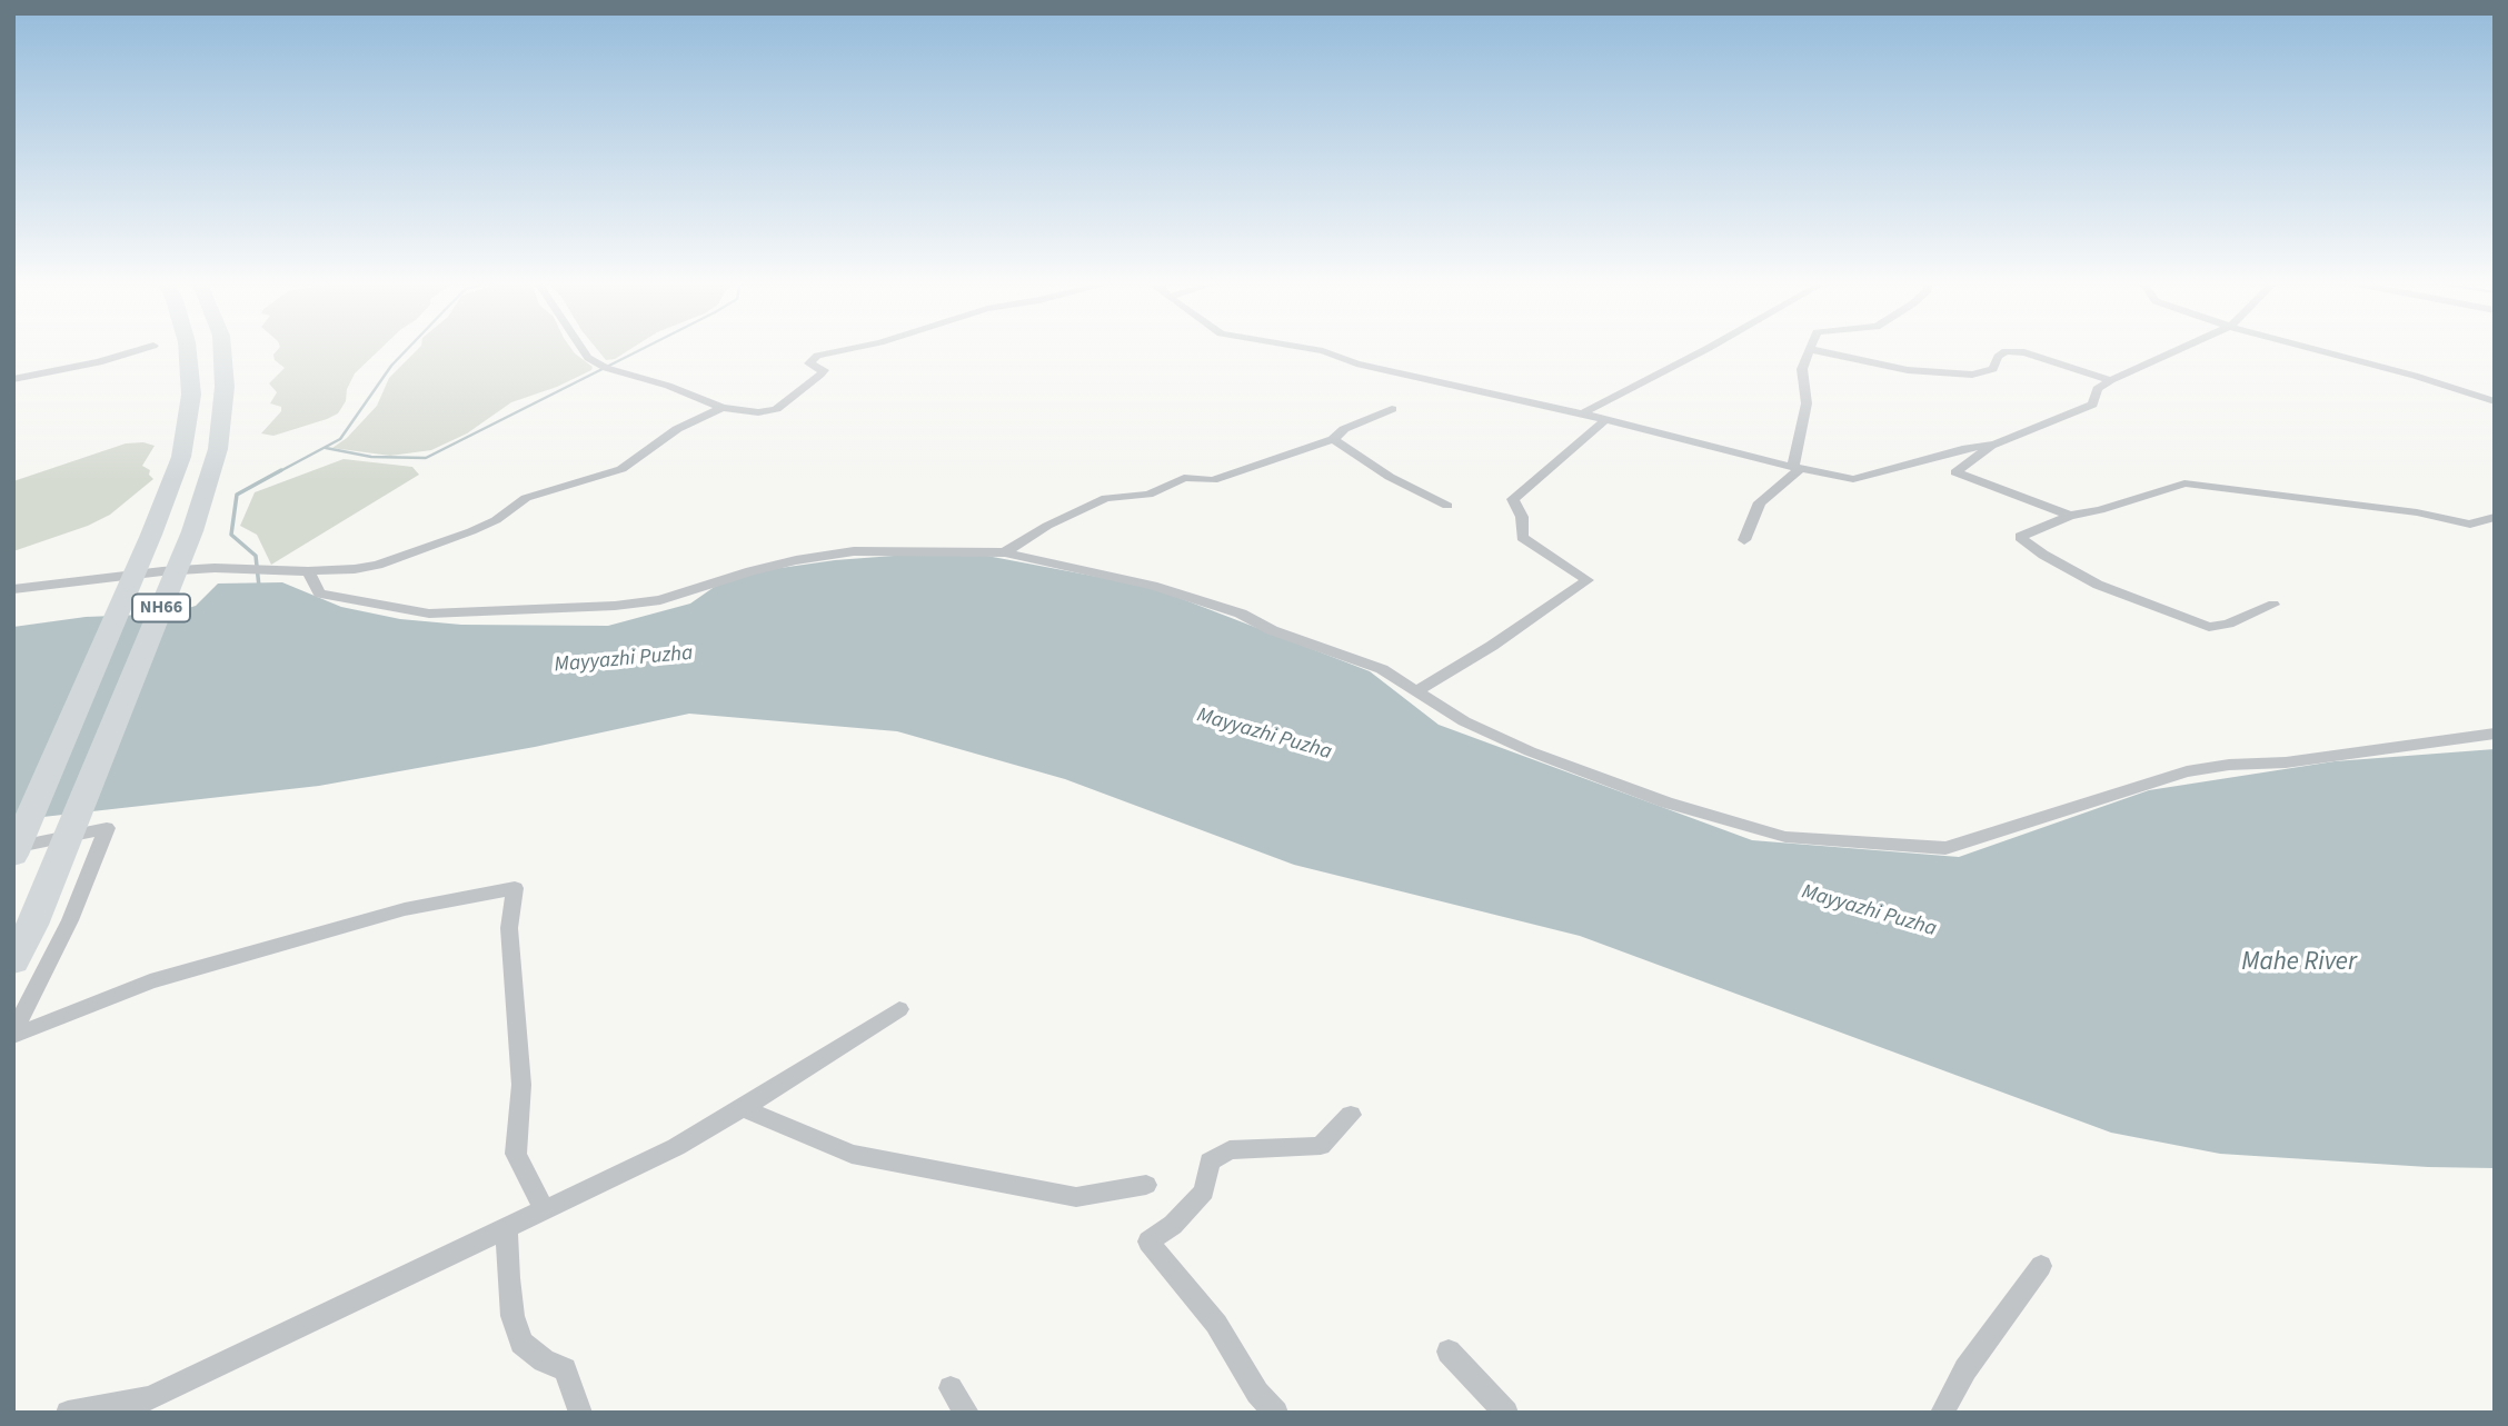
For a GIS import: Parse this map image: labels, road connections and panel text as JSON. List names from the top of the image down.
{
  "streets": {
    "highway": ["NH66"]
  },
  "water": ["Mayyazhi Puzha", "Mahe River"]
}
